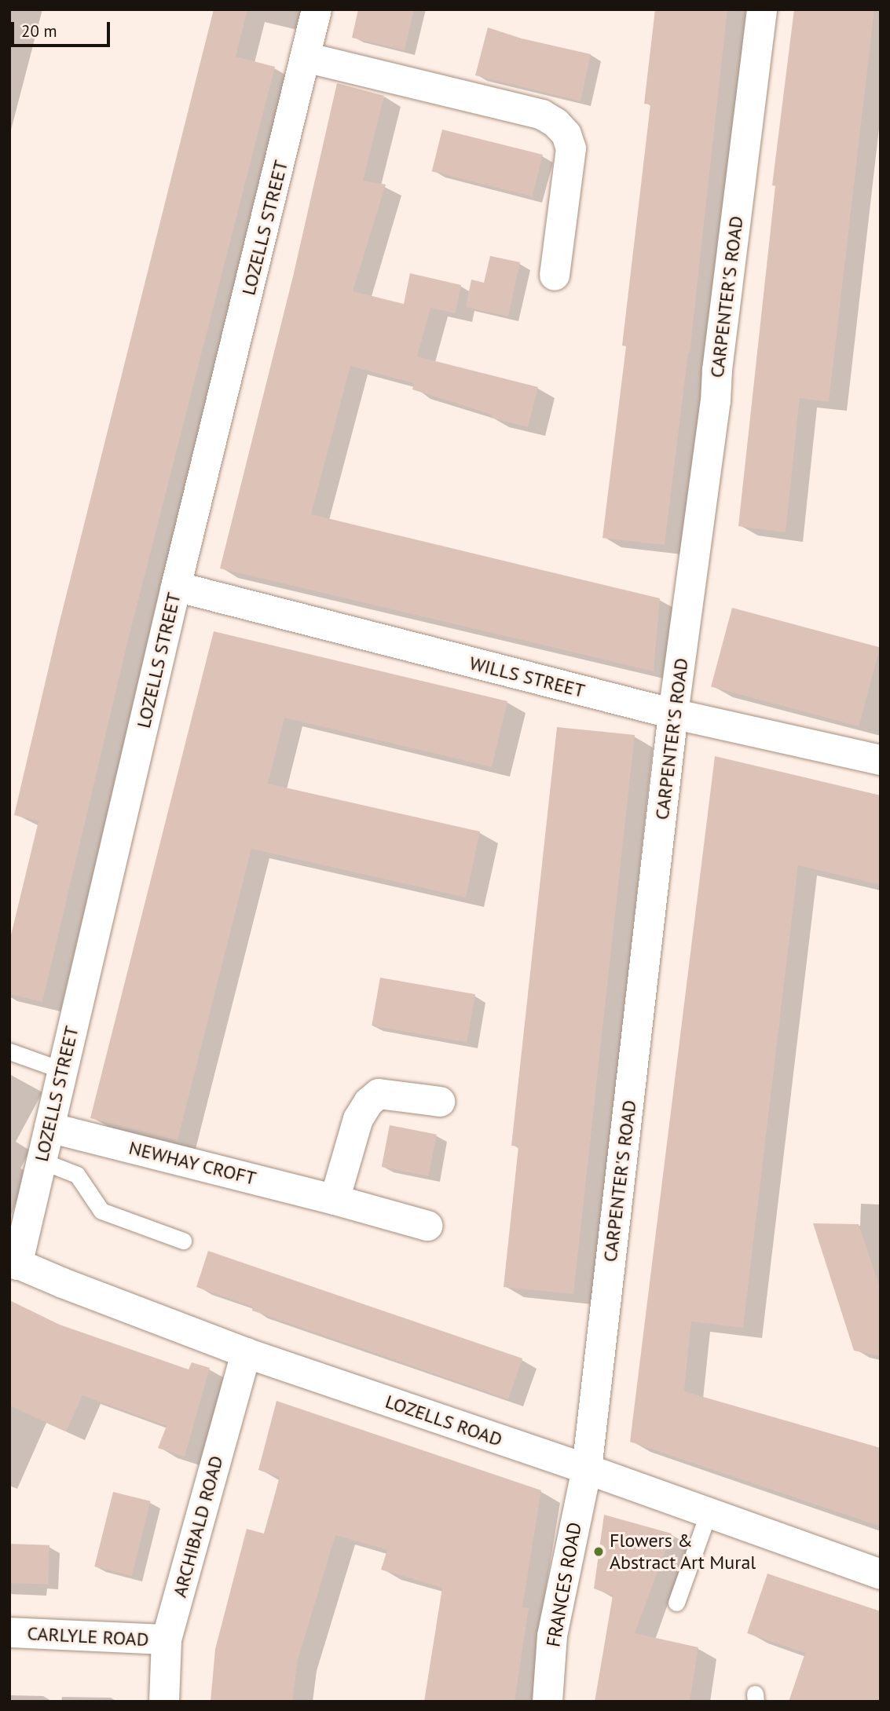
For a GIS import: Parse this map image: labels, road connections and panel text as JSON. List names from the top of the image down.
{
  "streets": {
    "street": [
      "LOZELLS STREET",
      "CARPENTER'S ROAD",
      "WILLS STREET",
      "NEWHAY CROFT",
      "LOZELLS ROAD",
      "ARCHIBALD ROAD",
      "FRANCES ROAD",
      "CARLYLE ROAD"
    ]
  },
  "crossings": [
    ["LOZELLS STREET", "WILLS STREET"],
    ["LOZELLS STREET", "NEWHAY CROFT"],
    ["LOZELLS STREET", "LOZELLS ROAD"],
    ["CARPENTER'S ROAD", "WILLS STREET"],
    ["CARPENTER'S ROAD", "LOZELLS ROAD"],
    ["CARPENTER'S ROAD", "FRANCES ROAD"],
    ["LOZELLS ROAD", "ARCHIBALD ROAD"],
    ["LOZELLS ROAD", "FRANCES ROAD"],
    ["ARCHIBALD ROAD", "CARLYLE ROAD"]
  ],
  "places": ["Flowers & Abstract Art Mural"],
  "scale_bar": "20 m"
}
